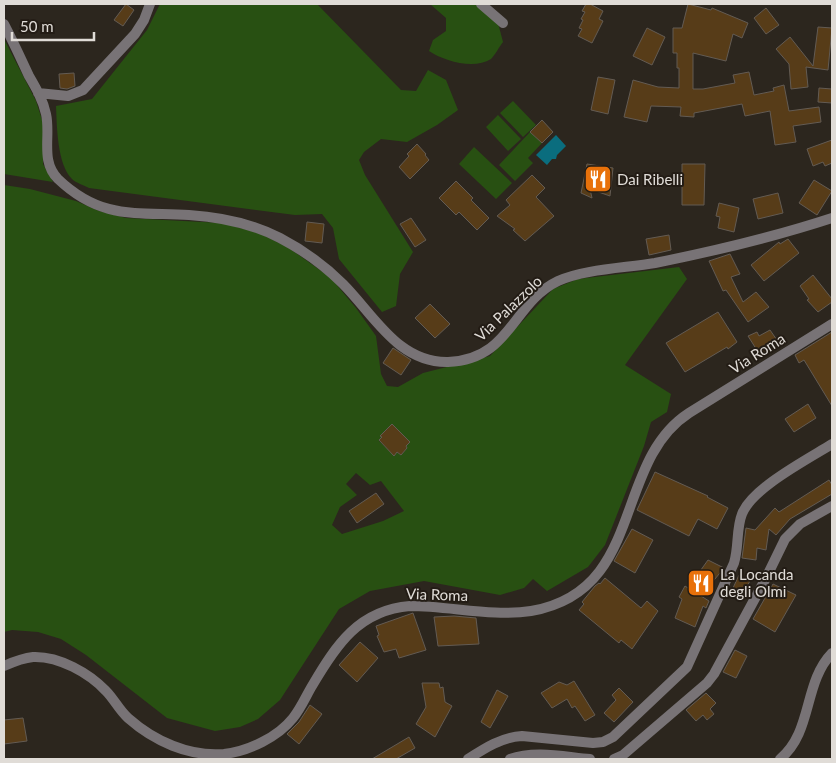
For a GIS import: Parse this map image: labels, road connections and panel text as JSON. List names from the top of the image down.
{
  "streets": {
    "street": ["Via Palazzolo", "Via Roma"]
  },
  "places": {
    "restaurant": ["Dai Ribelli", "La Locanda degli Olmi"]
  },
  "scale_bar": "50 m"
}
